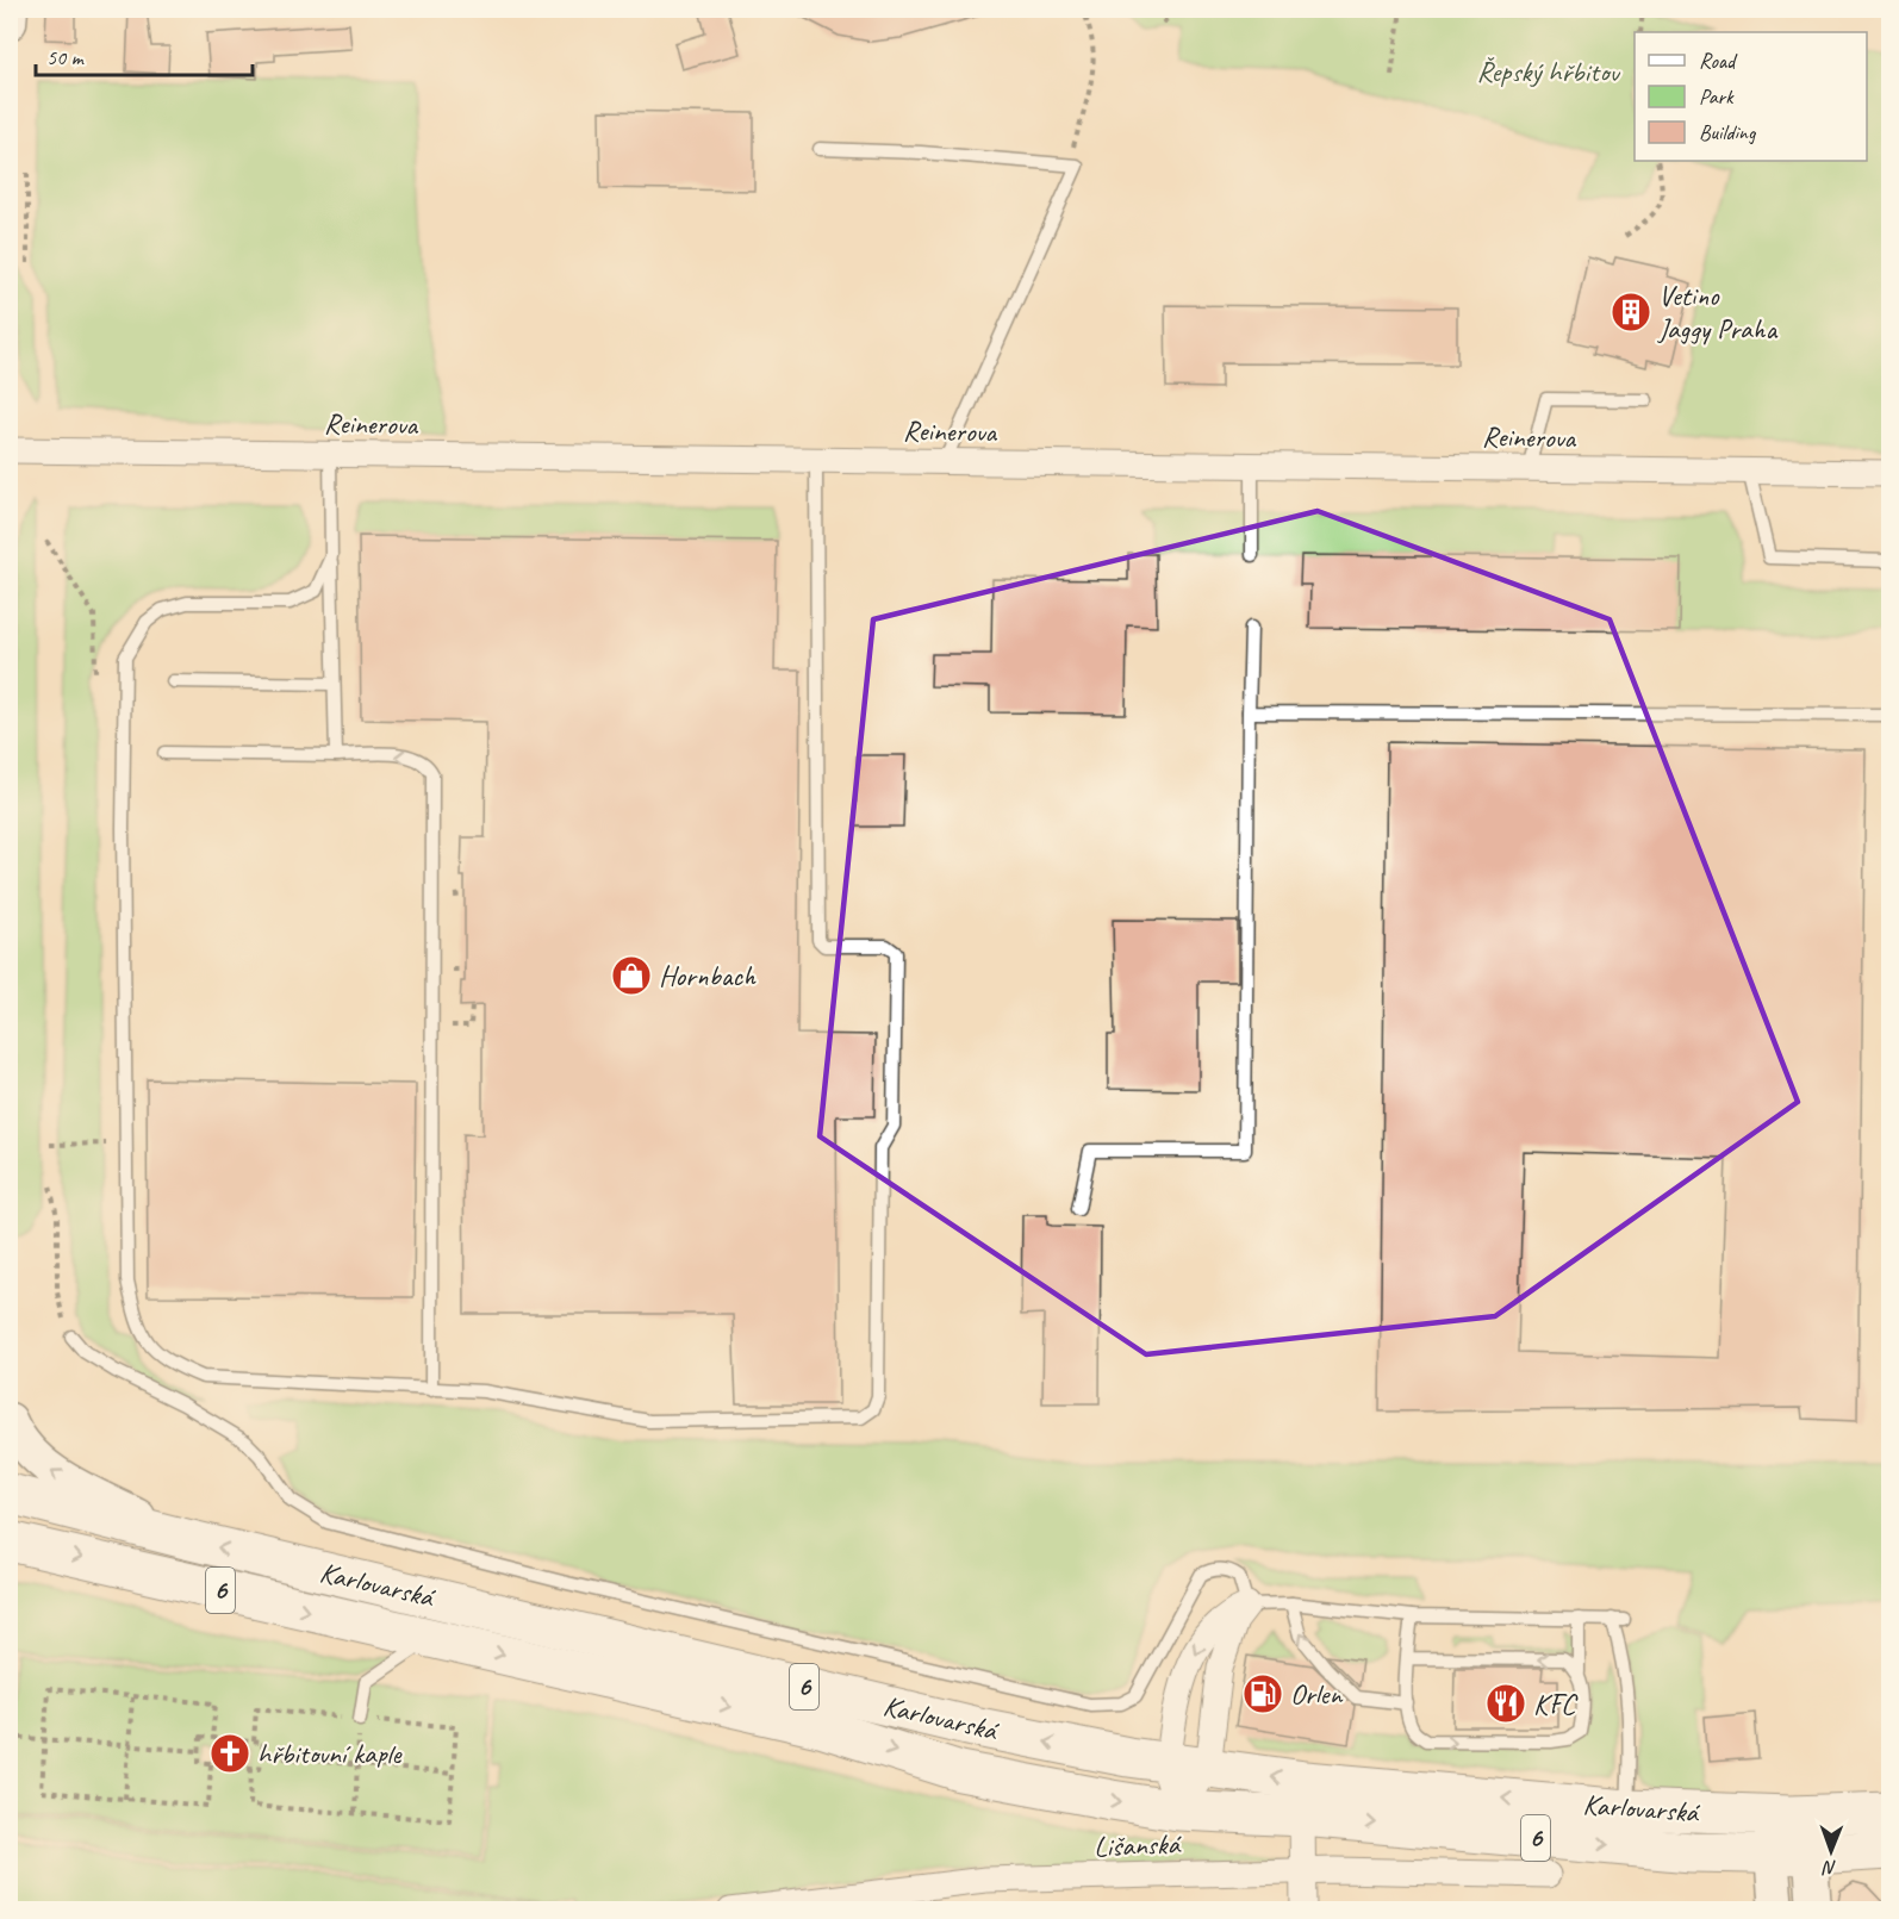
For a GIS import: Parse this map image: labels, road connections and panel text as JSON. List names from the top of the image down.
{
  "streets": {
    "main road": ["Karlovarská", "6"],
    "street": ["Reinerova", "Lišanská"]
  },
  "parks": ["Řepský hřbitov"],
  "places": {
    "building": ["Vetino Jaggy Praha"],
    "shop": ["Hornbach"],
    "fuel station": ["Orlen"],
    "restaurant": ["KFC"],
    "church": ["hřbitovní kaple"]
  },
  "legend": ["Road", "Park", "Building"],
  "scale_bar": "50 m",
  "north": "bottom"
}
